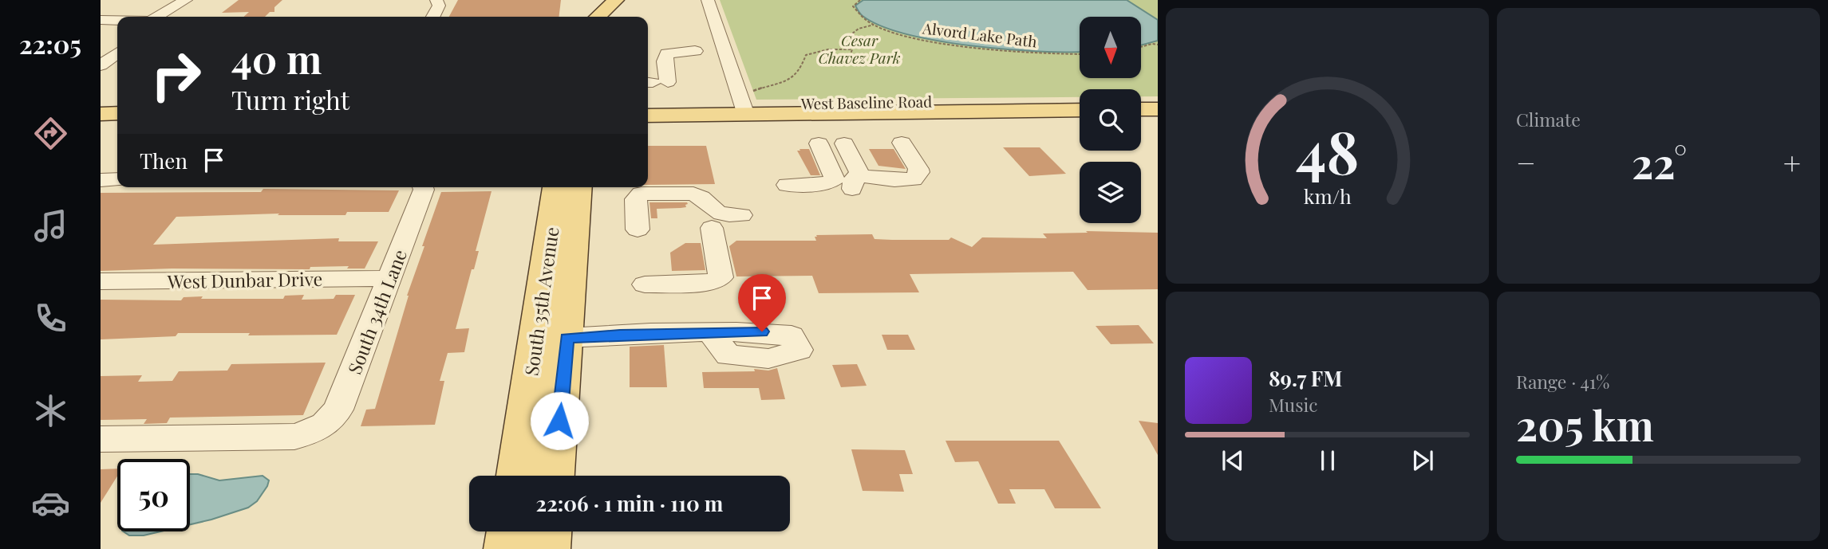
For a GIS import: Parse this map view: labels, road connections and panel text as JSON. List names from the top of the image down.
{
  "streets": {
    "main road": ["West Baseline Road", "South 35th Avenue"],
    "street": ["West Dunbar Drive", "South 34th Lane"],
    "path": ["Alvord Lake Path"]
  },
  "crossings": [
    ["West Dunbar Drive", "South 34th Lane"]
  ],
  "parks": ["Cesar Chavez Park"],
  "north": "bottom",
  "page": {
    "tabs": "22:05",
    "tile": [
      "Climate",
      ["Range · 41%", "205 km"]
    ],
    "turn": ["40 m", "Turn right"],
    "then": "Then",
    "heat": ["−", "22°", "+"],
    "song": ["89.7 FM", "Music"],
    "limit": "50",
    "trip": "22:06 · 1 min · 110 m",
    "gauge": ["48", "km/h"]
  }
}
